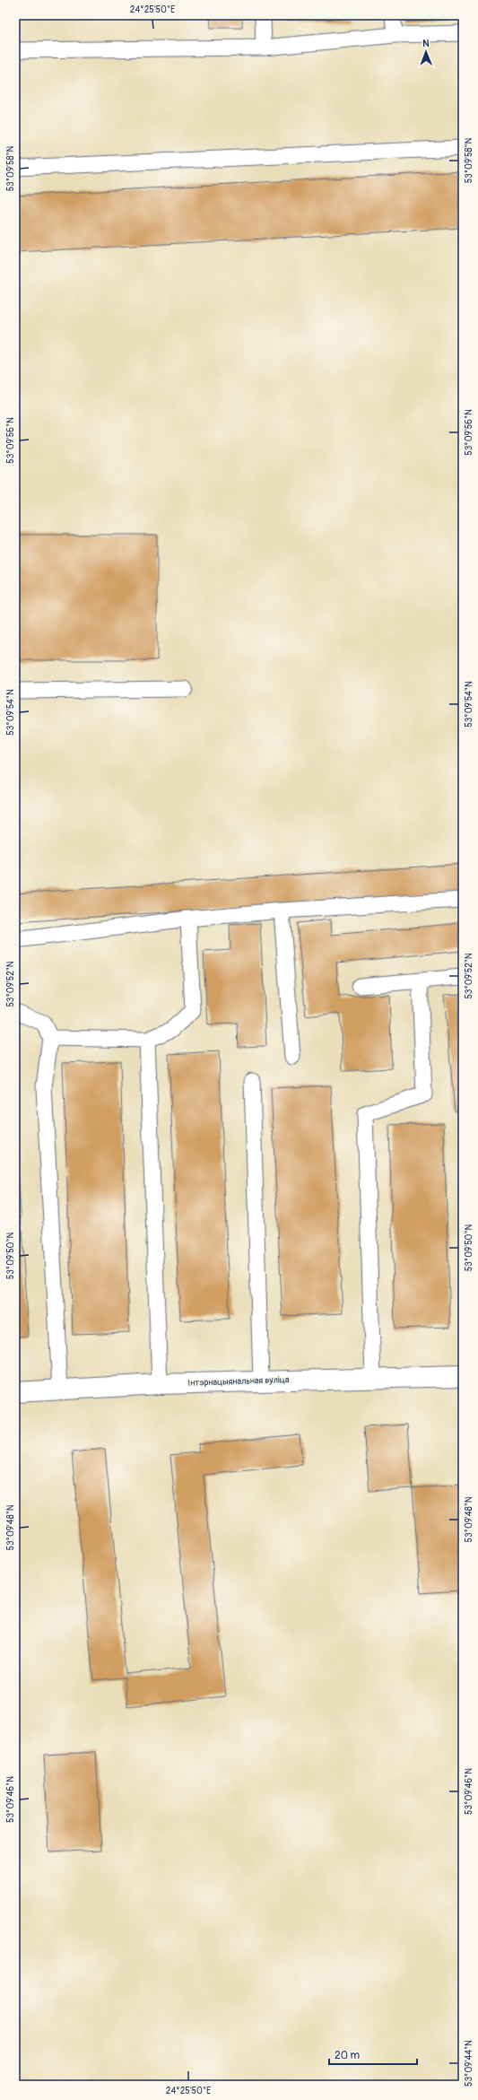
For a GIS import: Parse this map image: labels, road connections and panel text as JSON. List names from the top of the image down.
{
  "streets": {
    "street": ["Інтэрнацыянальная вуліца"]
  },
  "scale_bar": "20 m",
  "north": "top",
  "coordinates": [
    "24°25'50\"E",
    "53°09'58\"N",
    "53°09'56\"N",
    "53°09'54\"N",
    "53°09'52\"N",
    "53°09'50\"N",
    "53°09'48\"N",
    "53°09'46\"N",
    "53°09'44\"N"
  ]
}
